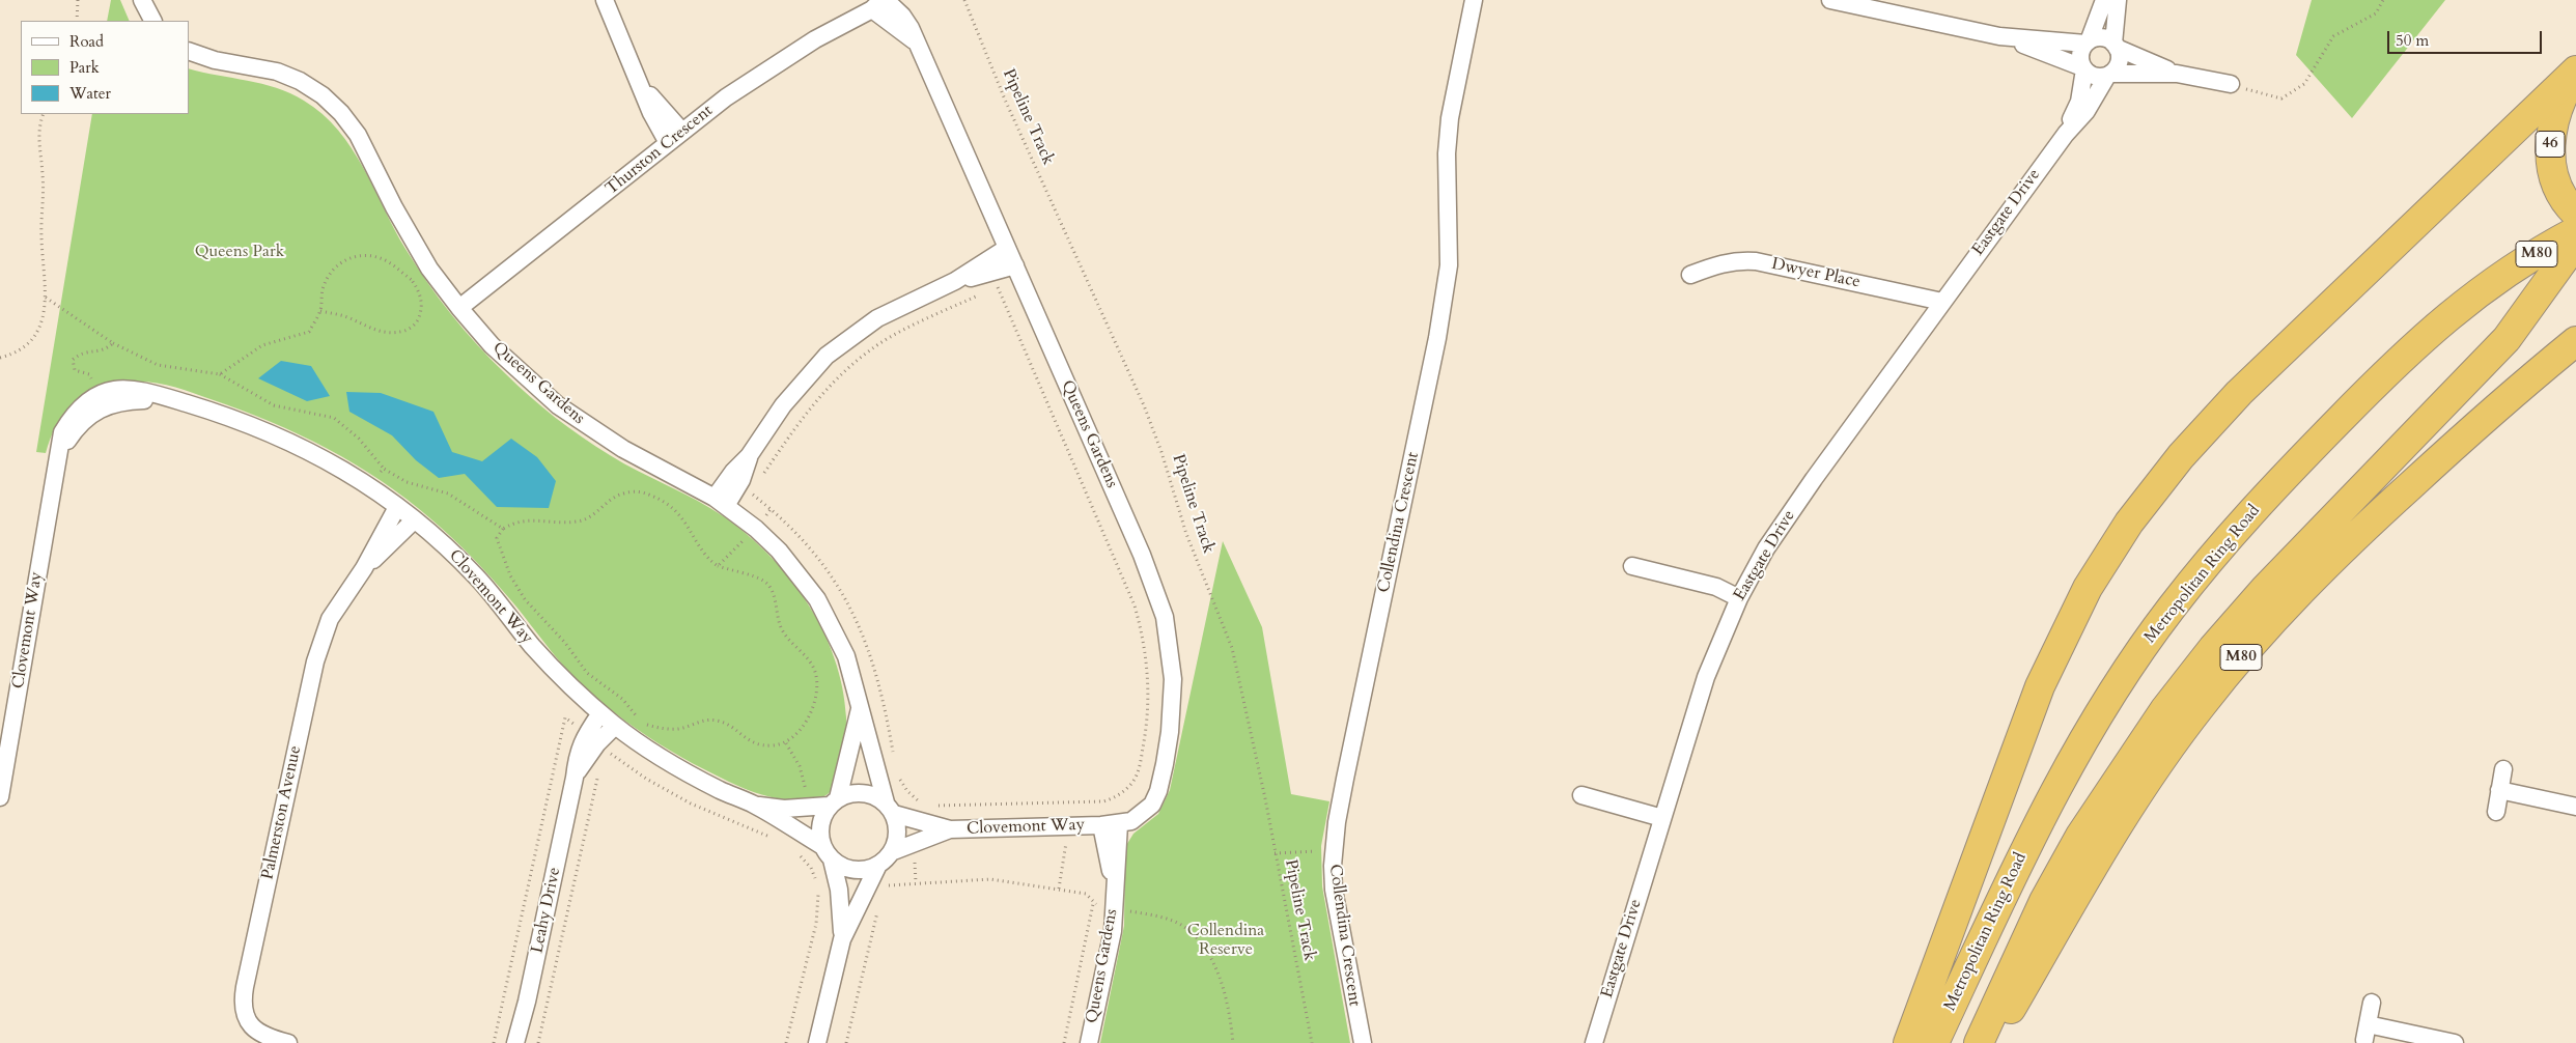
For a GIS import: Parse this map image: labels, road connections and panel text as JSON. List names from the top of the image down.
{
  "streets": {
    "highway": ["46", "M80", "Metropolitan Ring Road"],
    "street": [
      "Thurston Crescent",
      "Eastgate Drive",
      "Dwyer Place",
      "Queens Gardens",
      "Collendina Crescent",
      "Clovemont Way",
      "Palmerston Avenue",
      "Leahy Drive"
    ],
    "path": ["Pipeline Track"]
  },
  "crossings": [
    ["Thurston Crescent", "Queens Gardens"],
    ["Eastgate Drive", "Dwyer Place"],
    ["Queens Gardens", "Clovemont Way"],
    ["Clovemont Way", "Palmerston Avenue"],
    ["Clovemont Way", "Leahy Drive"]
  ],
  "parks": ["Queens Park", "Collendina Reserve"],
  "legend": ["Road", "Park", "Water"],
  "scale_bar": "50 m"
}
